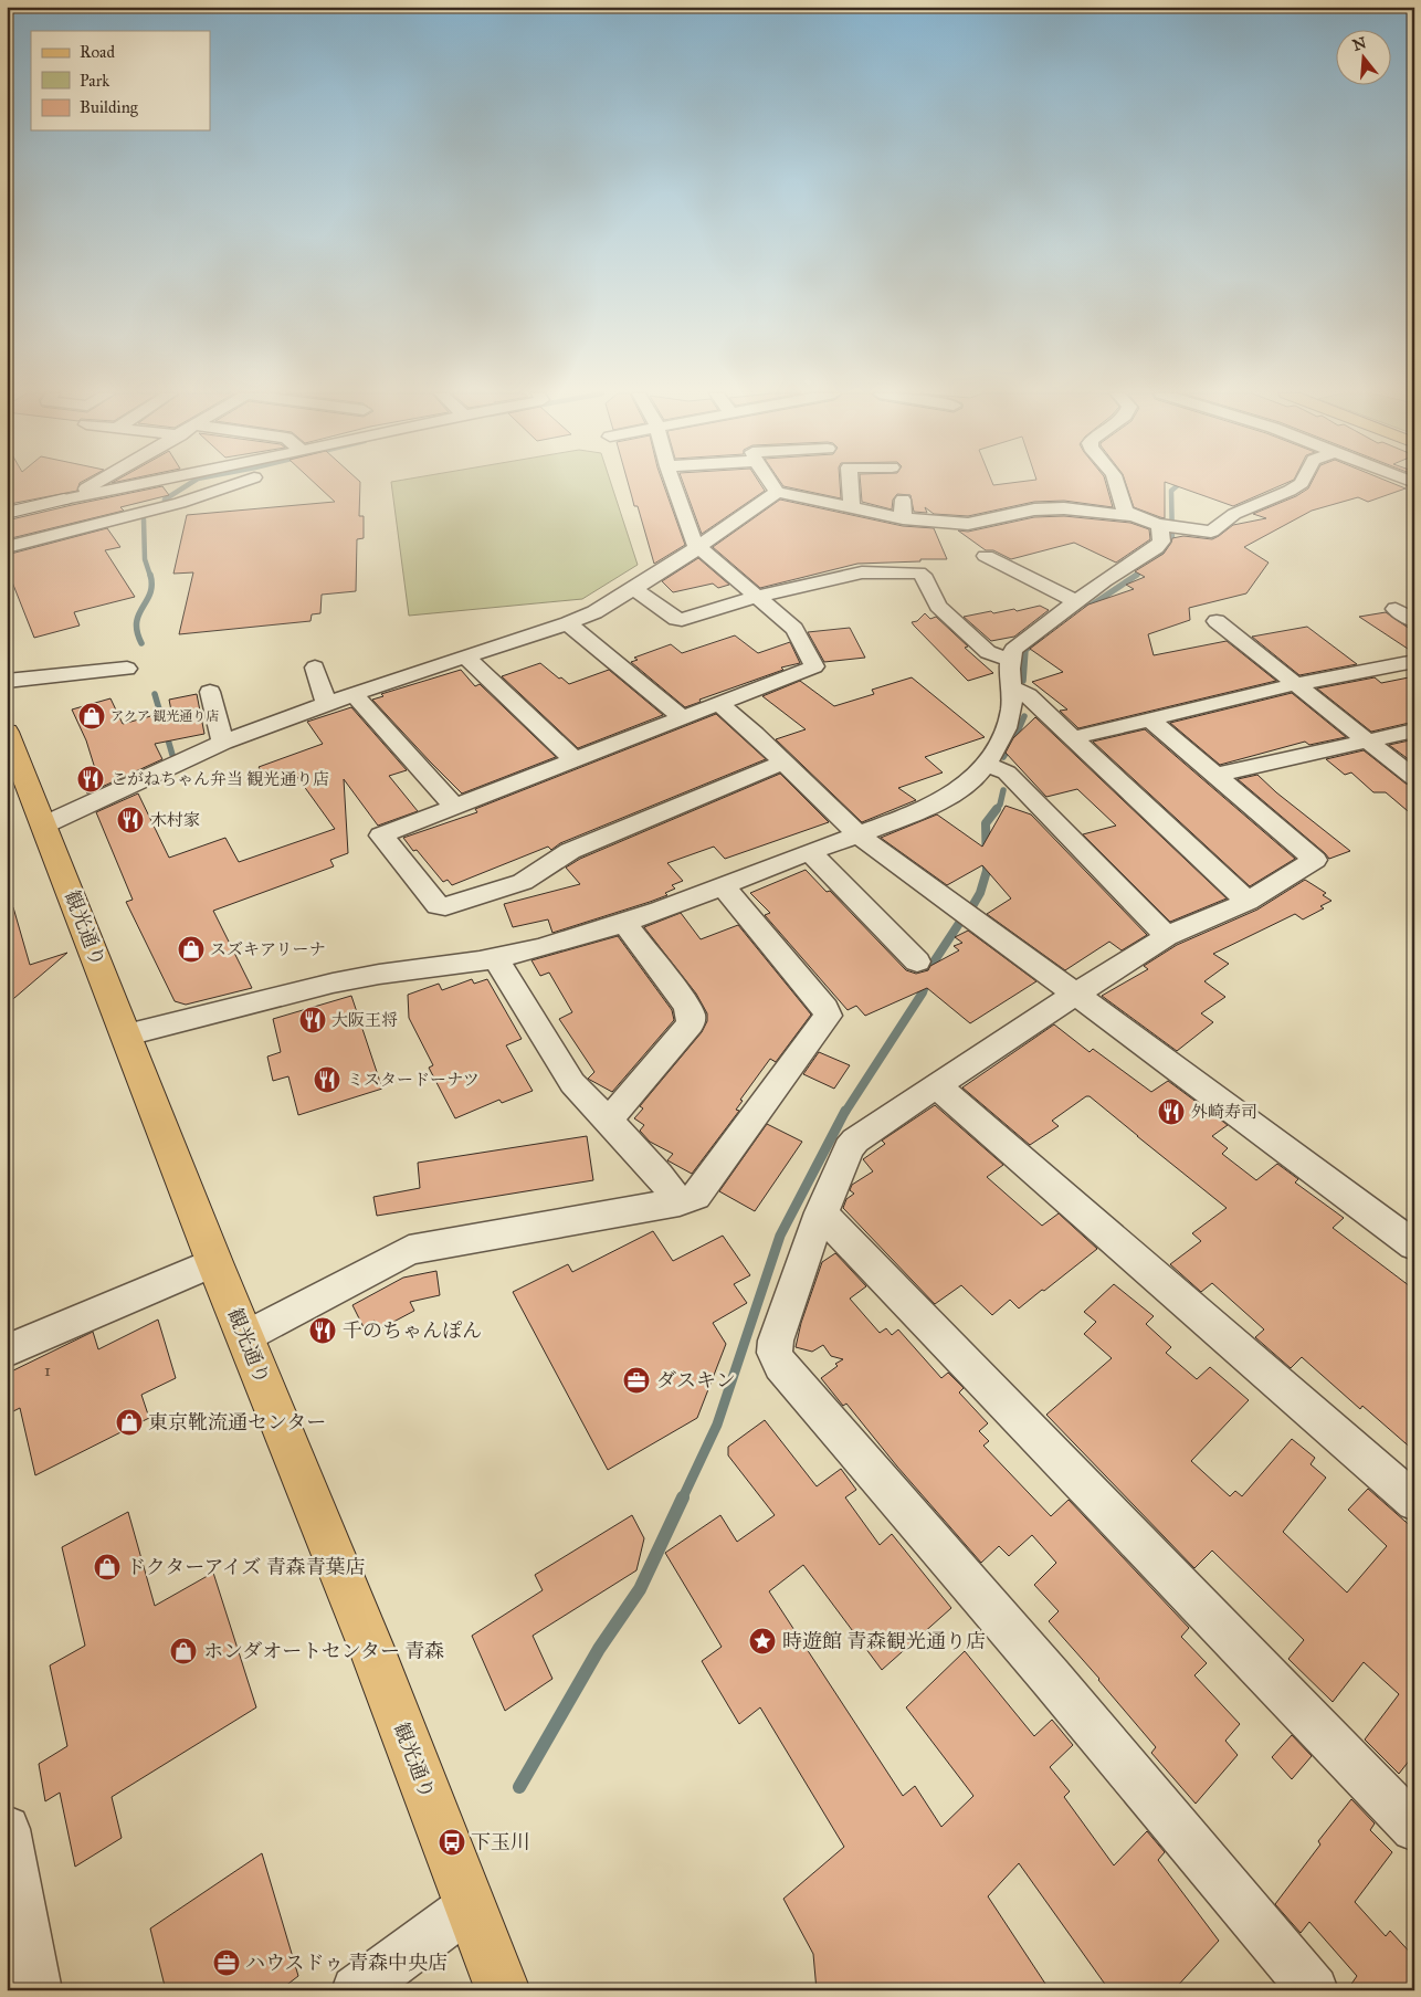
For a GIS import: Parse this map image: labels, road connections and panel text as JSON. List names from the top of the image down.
{
  "streets": {
    "main road": ["観光通り"]
  },
  "places": {
    "shop": [
      "アクア 観光通り店",
      "スズキアリーナ",
      "東京靴流通センター",
      "ドクターアイズ 青森青葉店",
      "ホンダオートセンター 青森"
    ],
    "restaurant": [
      "こがねちゃん弁当 観光通り店",
      "木村家",
      "大阪王将",
      "ミスタードーナツ",
      "外崎寿司",
      "千のちゃんぽん"
    ],
    "office": ["ダスキン", "ハウスドゥ 青森中央店"],
    "place": ["時遊館 青森観光通り店"],
    "bus stop": ["下玉川"]
  },
  "house_numbers": ["1"],
  "legend": ["Road", "Park", "Building"],
  "north": "top"
}
